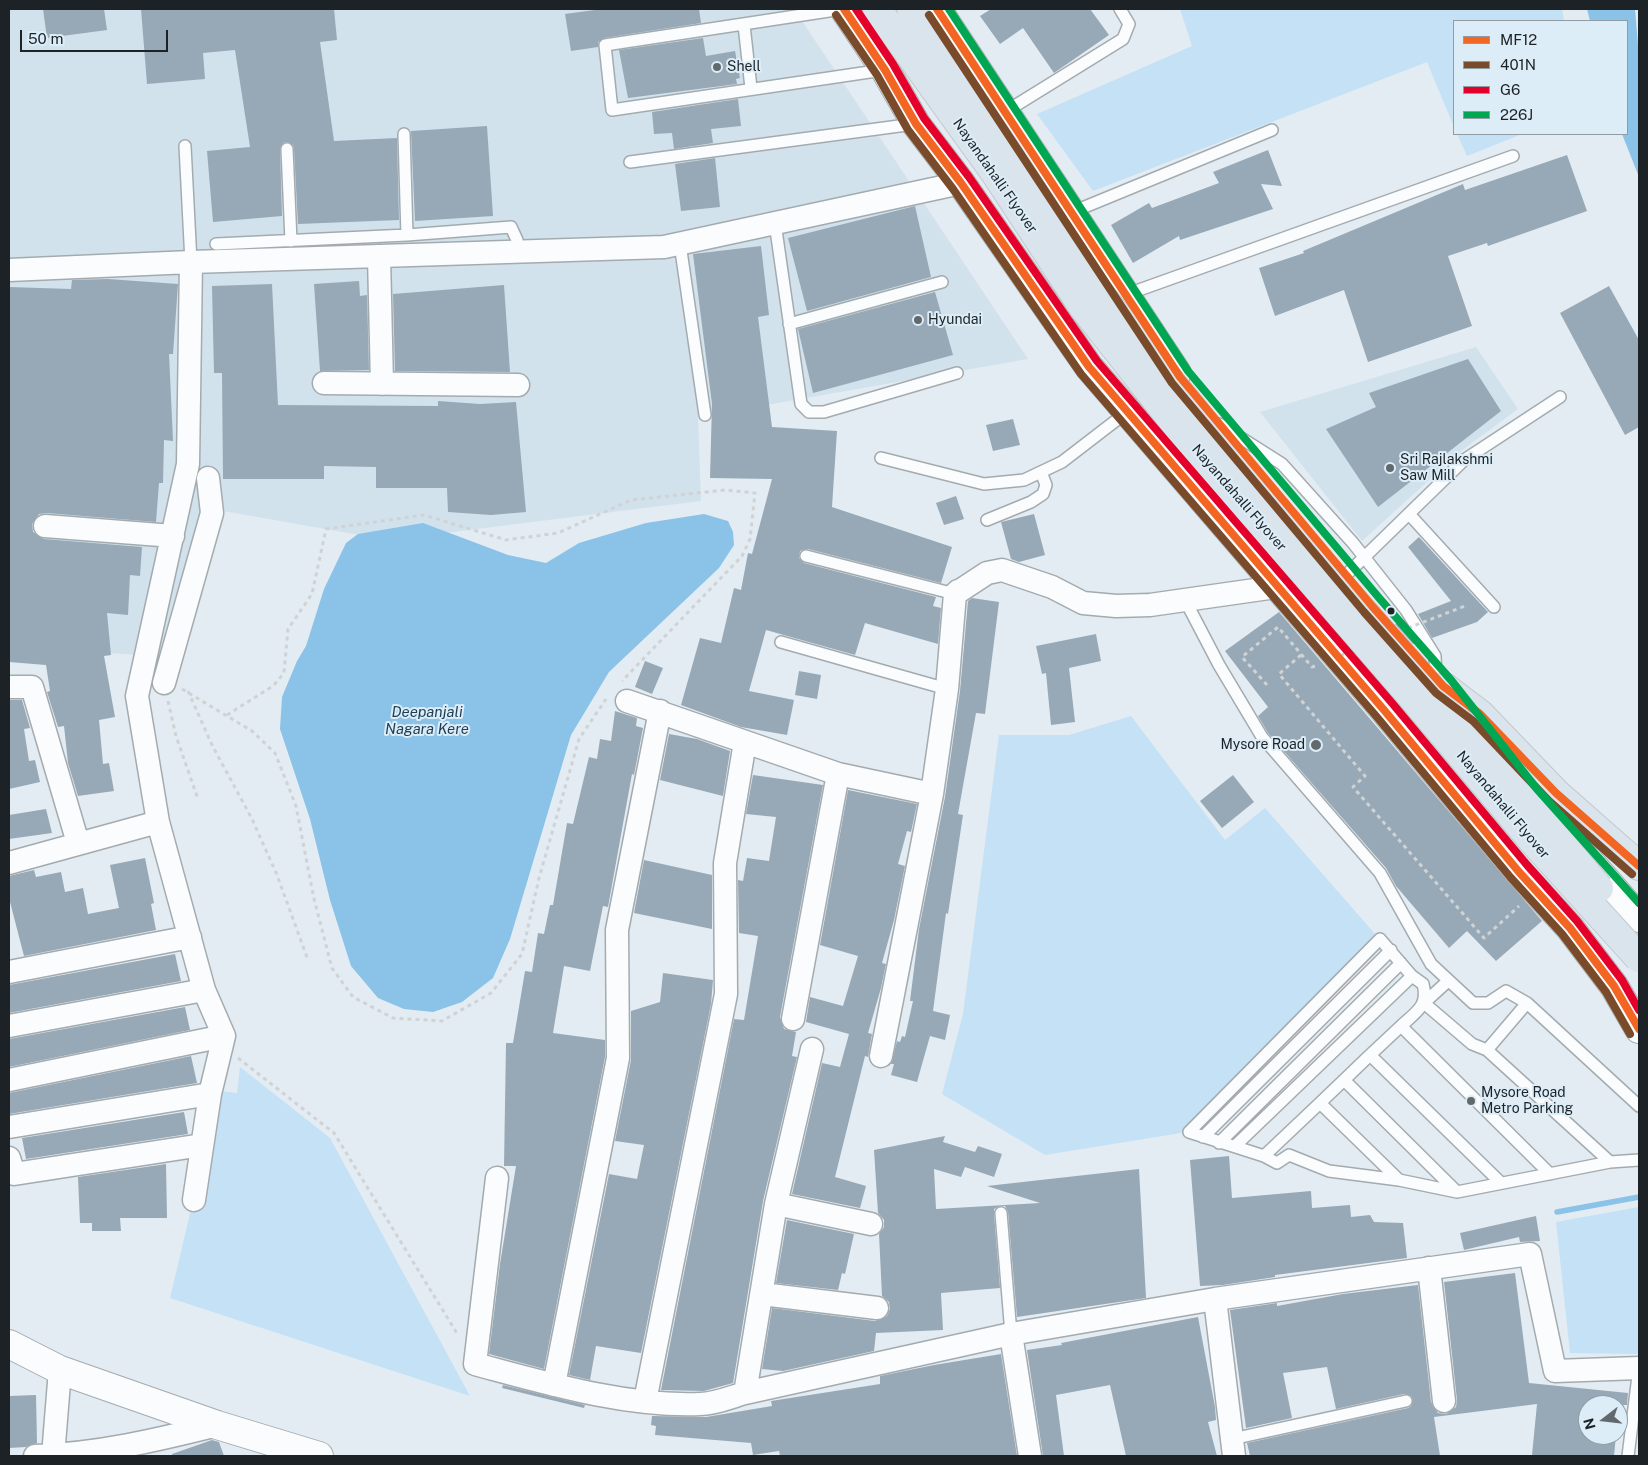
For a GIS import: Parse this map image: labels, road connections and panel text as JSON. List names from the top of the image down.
{
  "streets": {
    "highway": ["Nayandahalli Flyover"]
  },
  "water": ["Deepanjali Nagara Kere"],
  "places": [
    "Shell",
    "Hyundai",
    "Sri Rajlakshmi Saw Mill",
    "Mysore Road",
    "Mysore Road Metro Parking"
  ],
  "lines": [
    "transit line MF12",
    "transit line G6",
    "transit line 226J",
    "transit line 401N"
  ],
  "legend": [
    "MF12",
    "401N",
    "G6",
    "226J"
  ],
  "scale_bar": "50 m",
  "north": "left"
}
